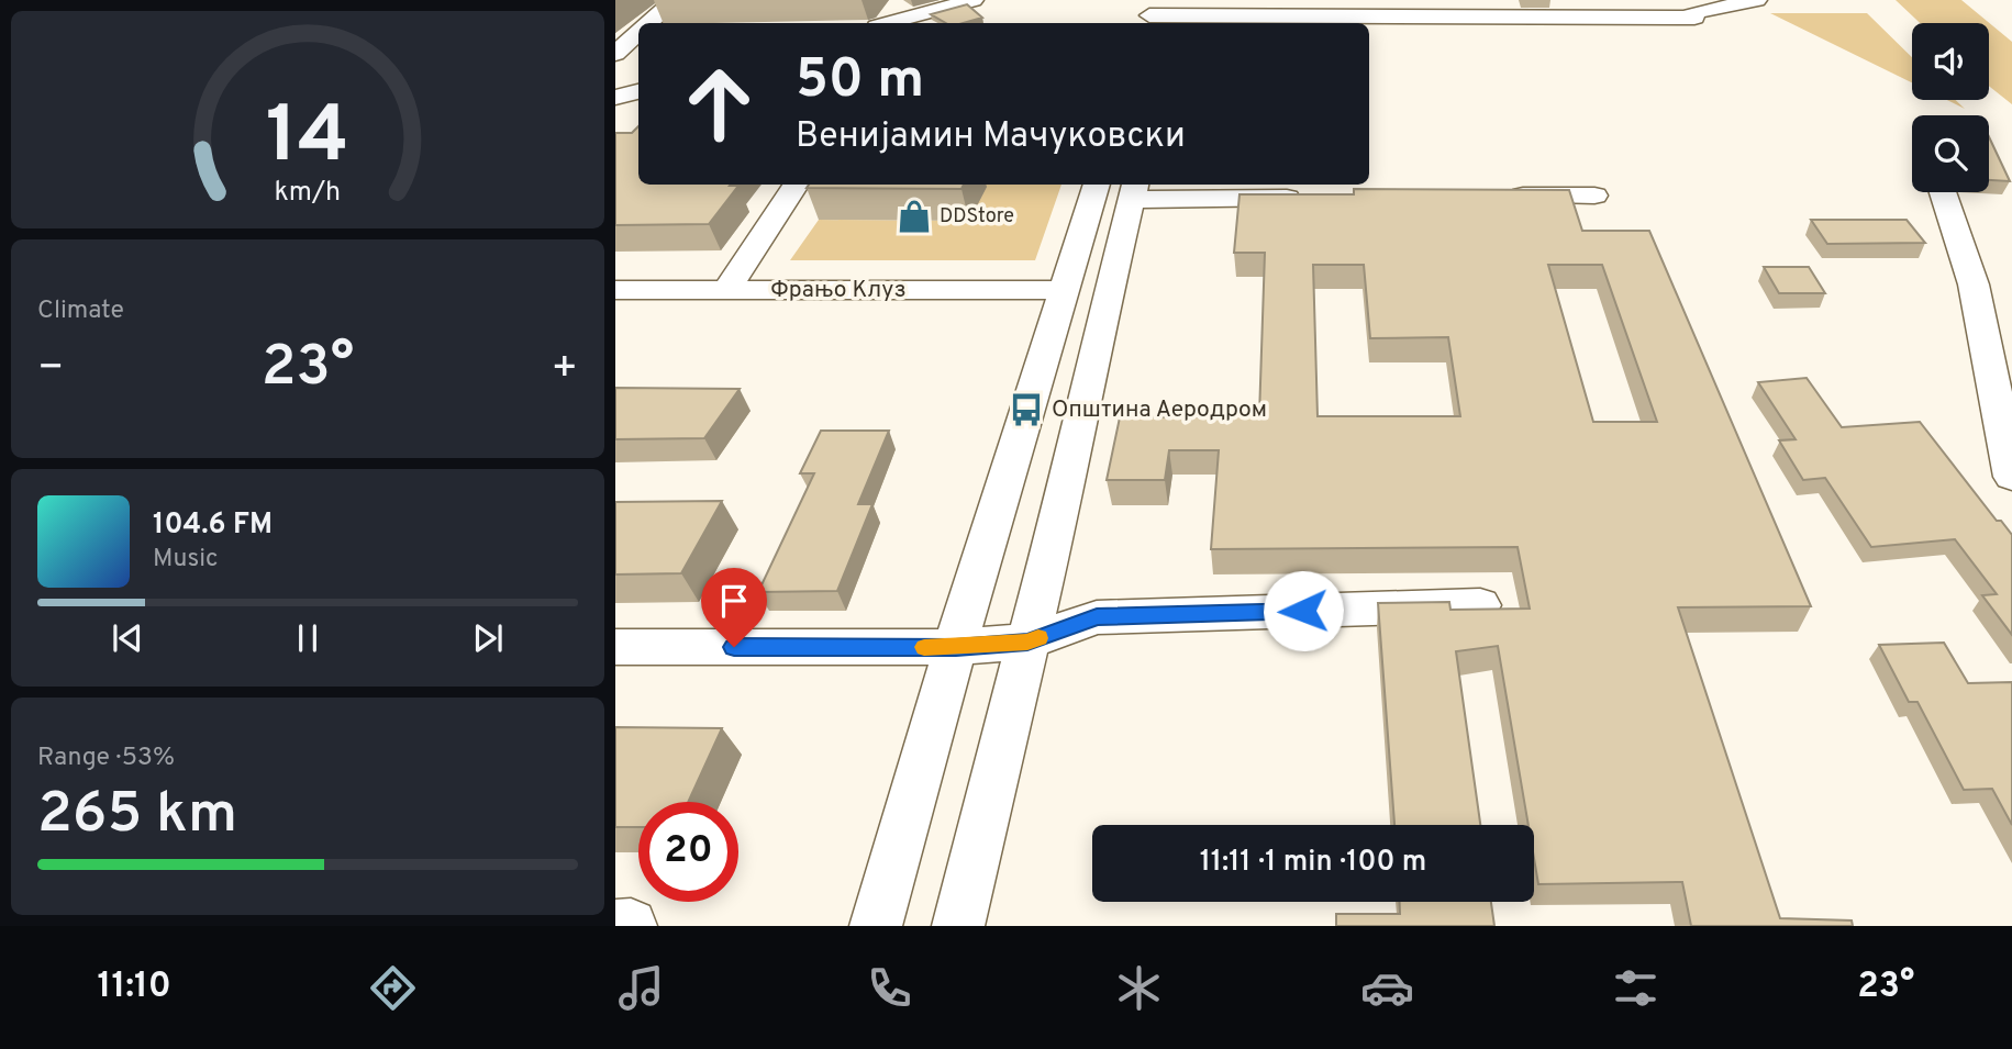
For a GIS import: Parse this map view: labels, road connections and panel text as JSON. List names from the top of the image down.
{
  "streets": {
    "street": ["Фрањо Клуз"]
  },
  "places": {
    "shop": ["DDStore"],
    "bus stop": ["Општина Аеродром"]
  },
  "page": {
    "turn": ["50 m", "Венијамин Мачуковски"],
    "tile": [
      "Climate",
      ["Range · 53%", "265 km"]
    ],
    "heat": ["−", "23°", "+"],
    "song": ["104.6 FM", "Music"],
    "limit": "20",
    "trip": "11:11 · 1 min · 100 m",
    "tabs": ["11:10", "23°"],
    "gauge": ["14", "km/h"]
  }
}
